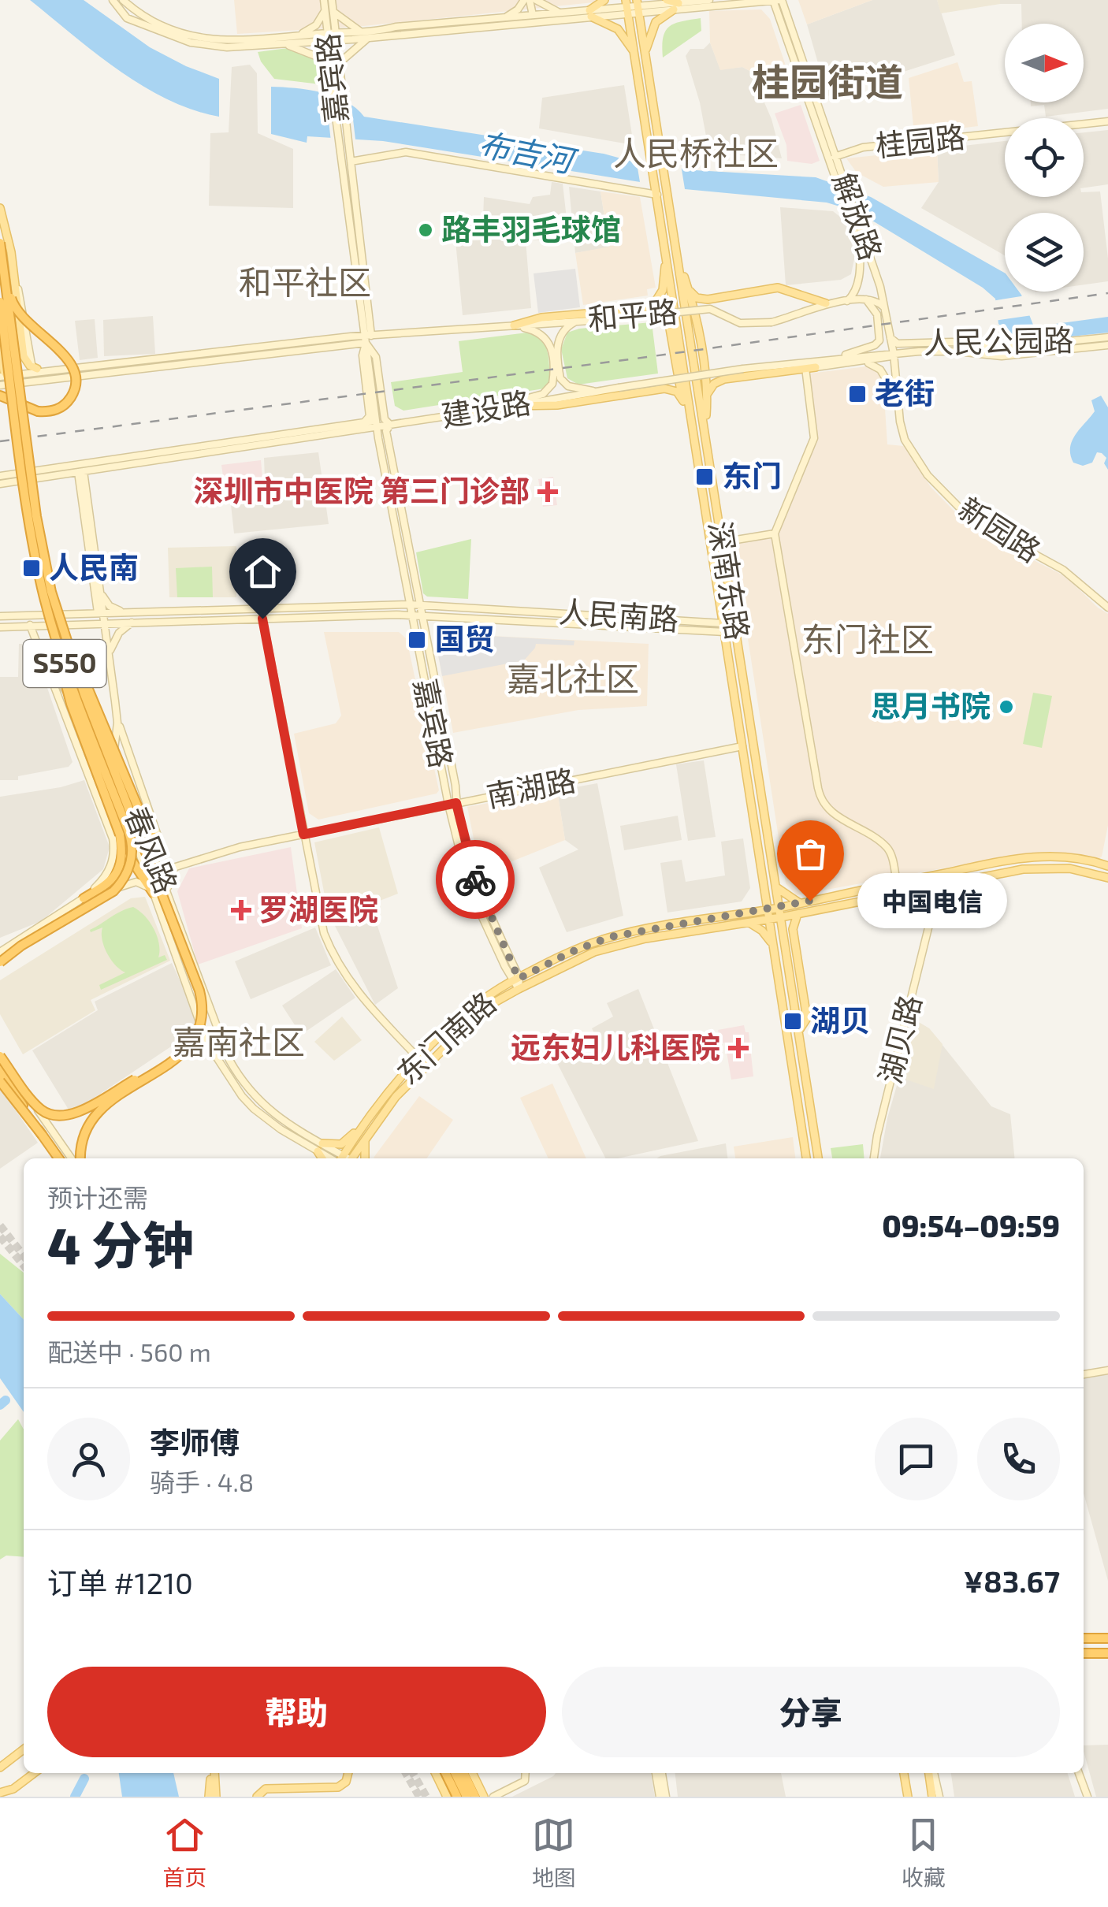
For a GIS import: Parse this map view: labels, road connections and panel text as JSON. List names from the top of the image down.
{
  "streets": {
    "highway": ["S550"],
    "main road": [
      "嘉宾路",
      "桂园路",
      "解放路",
      "和平路",
      "人民公园路",
      "建设路",
      "新园路",
      "深南东路",
      "人民南路",
      "南湖路",
      "春风路",
      "东门南路",
      "湖贝路"
    ]
  },
  "crossings": [
    ["嘉宾路", "和平路"],
    ["嘉宾路", "建设路"],
    ["嘉宾路", "人民南路"],
    ["嘉宾路", "南湖路"],
    ["嘉宾路", "东门南路"],
    ["桂园路", "解放路"],
    ["解放路", "和平路"],
    ["解放路", "人民公园路"],
    ["解放路", "建设路"],
    ["解放路", "新园路"],
    ["人民公园路", "建设路"],
    ["建设路", "春风路"],
    ["深南东路", "人民南路"],
    ["深南东路", "南湖路"],
    ["深南东路", "东门南路"],
    ["人民南路", "春风路"],
    ["东门南路", "湖贝路"]
  ],
  "districts": [
    "桂园街道",
    "人民桥社区",
    "和平社区",
    "东门社区",
    "嘉北社区",
    "嘉南社区"
  ],
  "water": ["布吉河"],
  "places": {
    "other": ["路丰羽毛球馆", "思月书院", "中国电信"],
    "transit": [
      "老街",
      "东门",
      "人民南",
      "国贸",
      "湖贝"
    ],
    "health": ["深圳市中医院 第三门诊部", "罗湖医院", "远东妇儿科医院"]
  },
  "north": "right",
  "page": {
    "bubble": "中国电信",
    "heading": ["4 分钟", "预计还需", "09:54–09:59"],
    "panel": [
      "李师傅",
      "骑手 · 4.8",
      "订单 #1210",
      "¥83.67"
    ],
    "bar": "配送中 · 560 m",
    "buttons": ["帮助", "分享"],
    "tabs": ["首页", "地图", "收藏"]
  }
}
